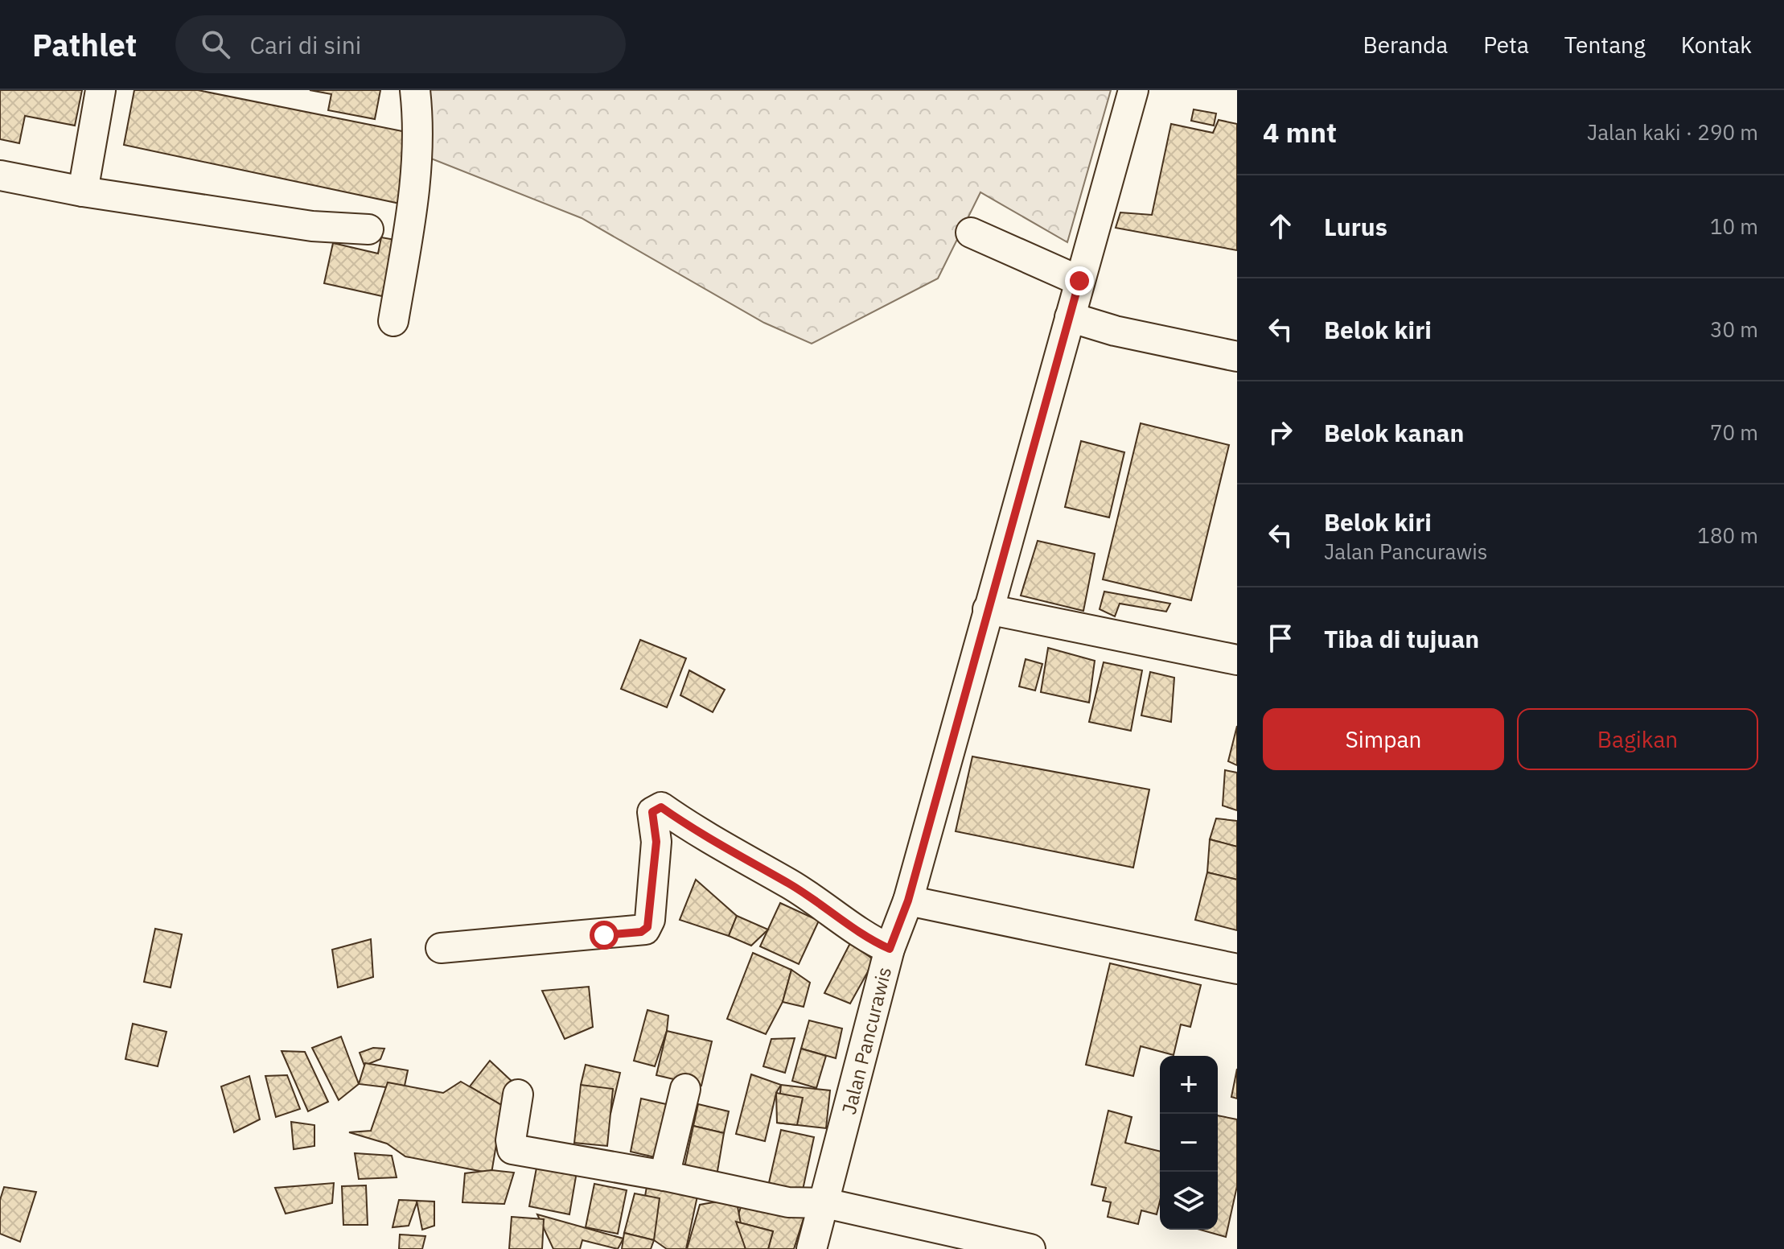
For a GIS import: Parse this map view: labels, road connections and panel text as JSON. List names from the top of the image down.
{
  "streets": {
    "street": ["Jalan Pancurawis"]
  },
  "page": {
    "header": "Pathlet",
    "search": "Cari di sini",
    "nav": [
      "Beranda",
      "Peta",
      "Tentang",
      "Kontak"
    ],
    "heading": ["4 mnt", "Jalan kaki · 290 m"],
    "list": [
      ["Lurus", "10 m"],
      ["Belok kiri", "30 m"],
      ["Belok kanan", "70 m"],
      ["Belok kiri", "Jalan Pancurawis", "180 m"],
      "Tiba di tujuan"
    ],
    "buttons": ["Simpan", "Bagikan"],
    "map_buttons": ["+", "−"]
  }
}
